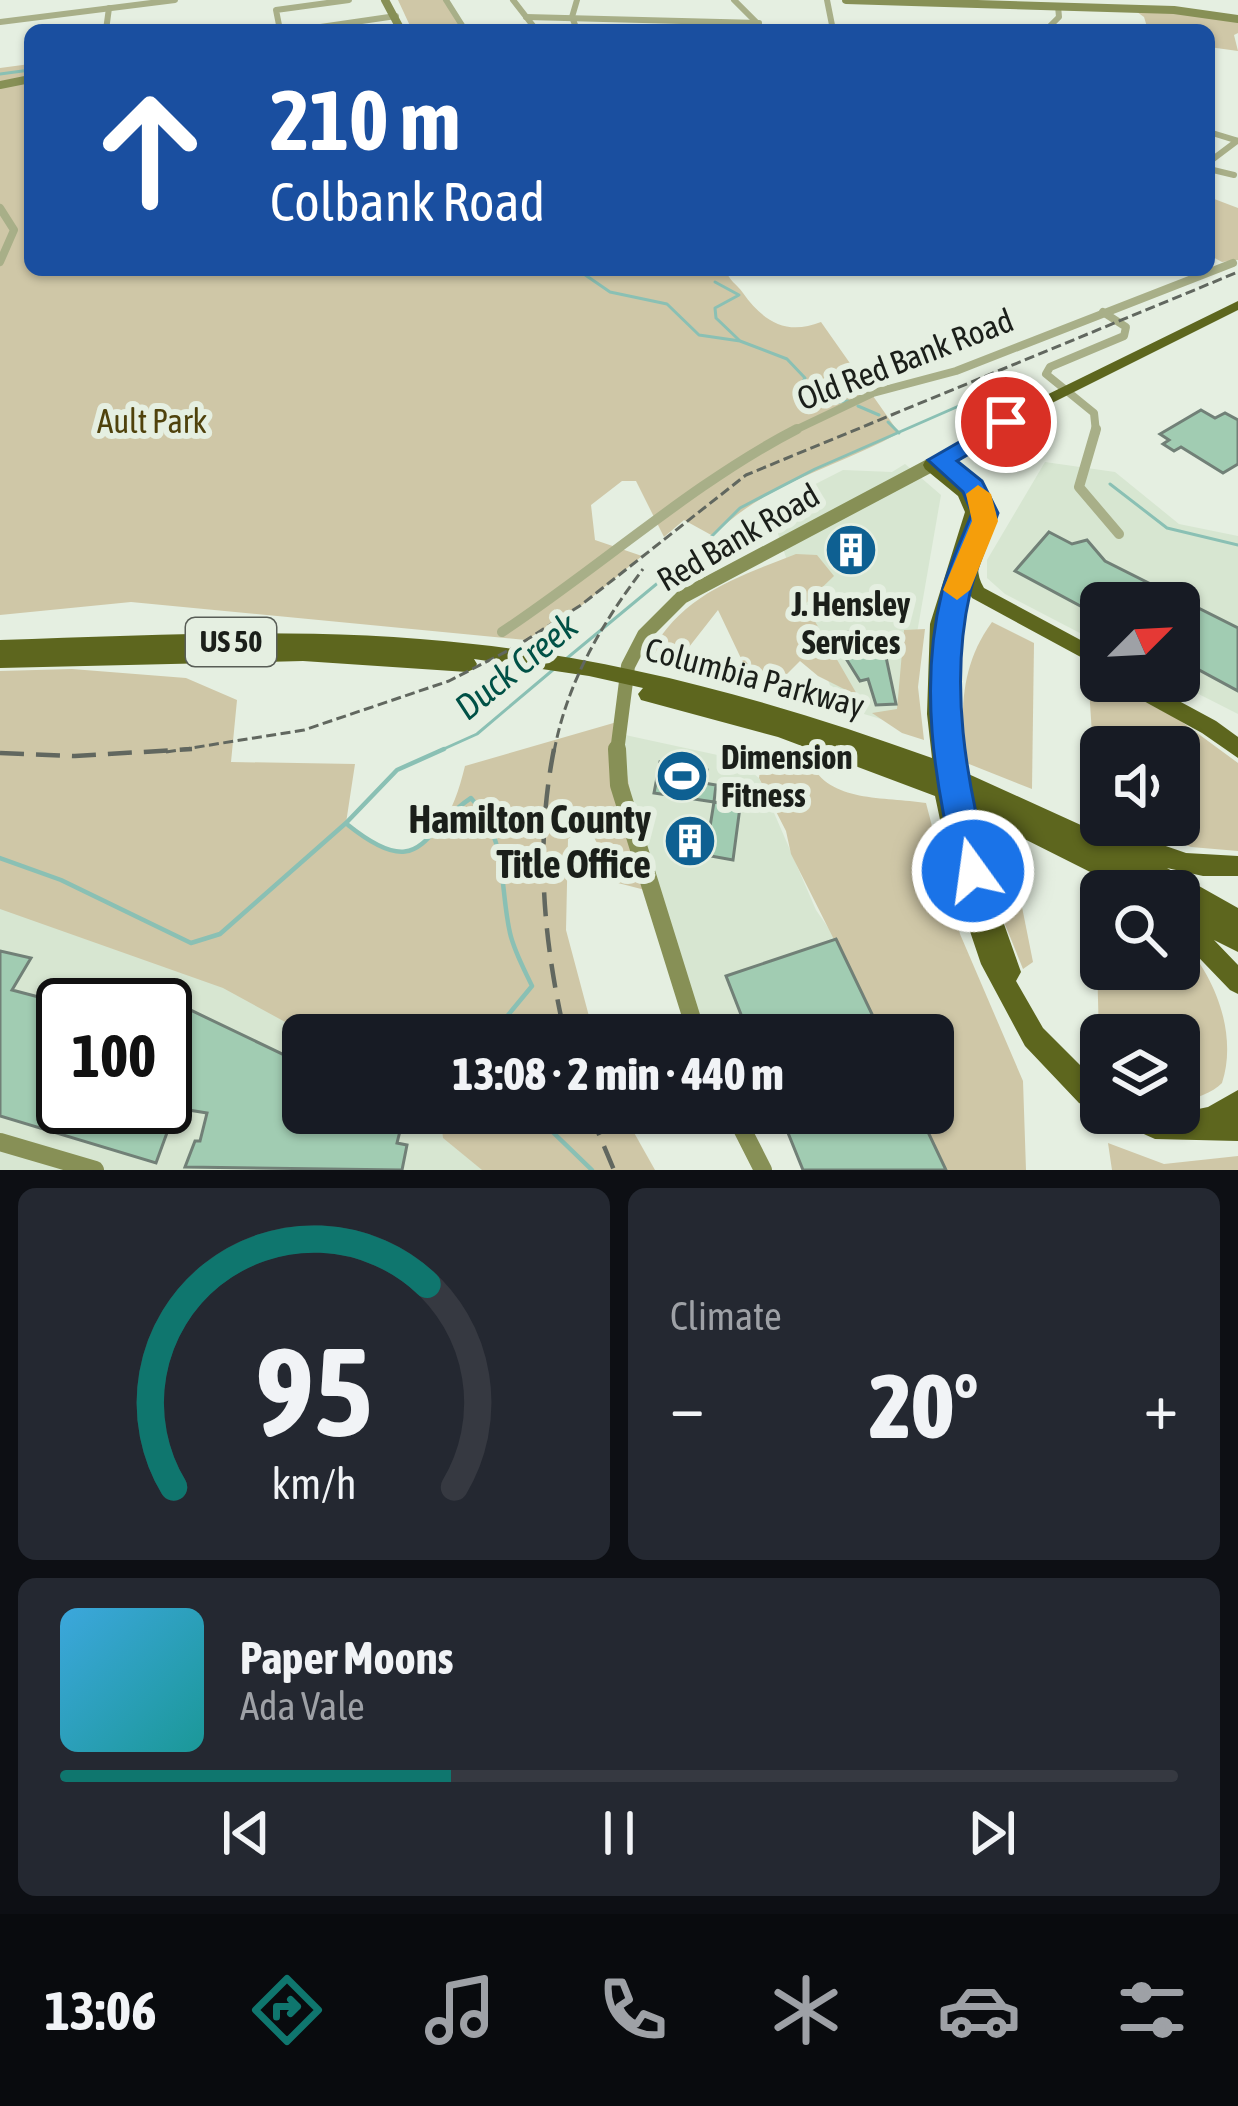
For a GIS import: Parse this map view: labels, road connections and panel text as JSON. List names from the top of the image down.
{
  "streets": {
    "highway": ["Red Bank Road", "US 50", "Columbia Parkway"],
    "street": ["Old Red Bank Road"]
  },
  "water": ["Duck Creek"],
  "parks": ["Ault Park"],
  "places": {
    "building": ["J. Hensley Services", "Hamilton County Title Office"],
    "sports": ["Dimension Fitness"]
  },
  "north": "top right",
  "page": {
    "turn": ["210 m", "Colbank Road"],
    "limit": "100",
    "trip": "13:08 · 2 min · 440 m",
    "tile": "Climate",
    "heat": ["−", "20°", "+"],
    "song": ["Paper Moons", "Ada Vale"],
    "tabs": "13:06",
    "gauge": ["95", "km/h"]
  }
}
